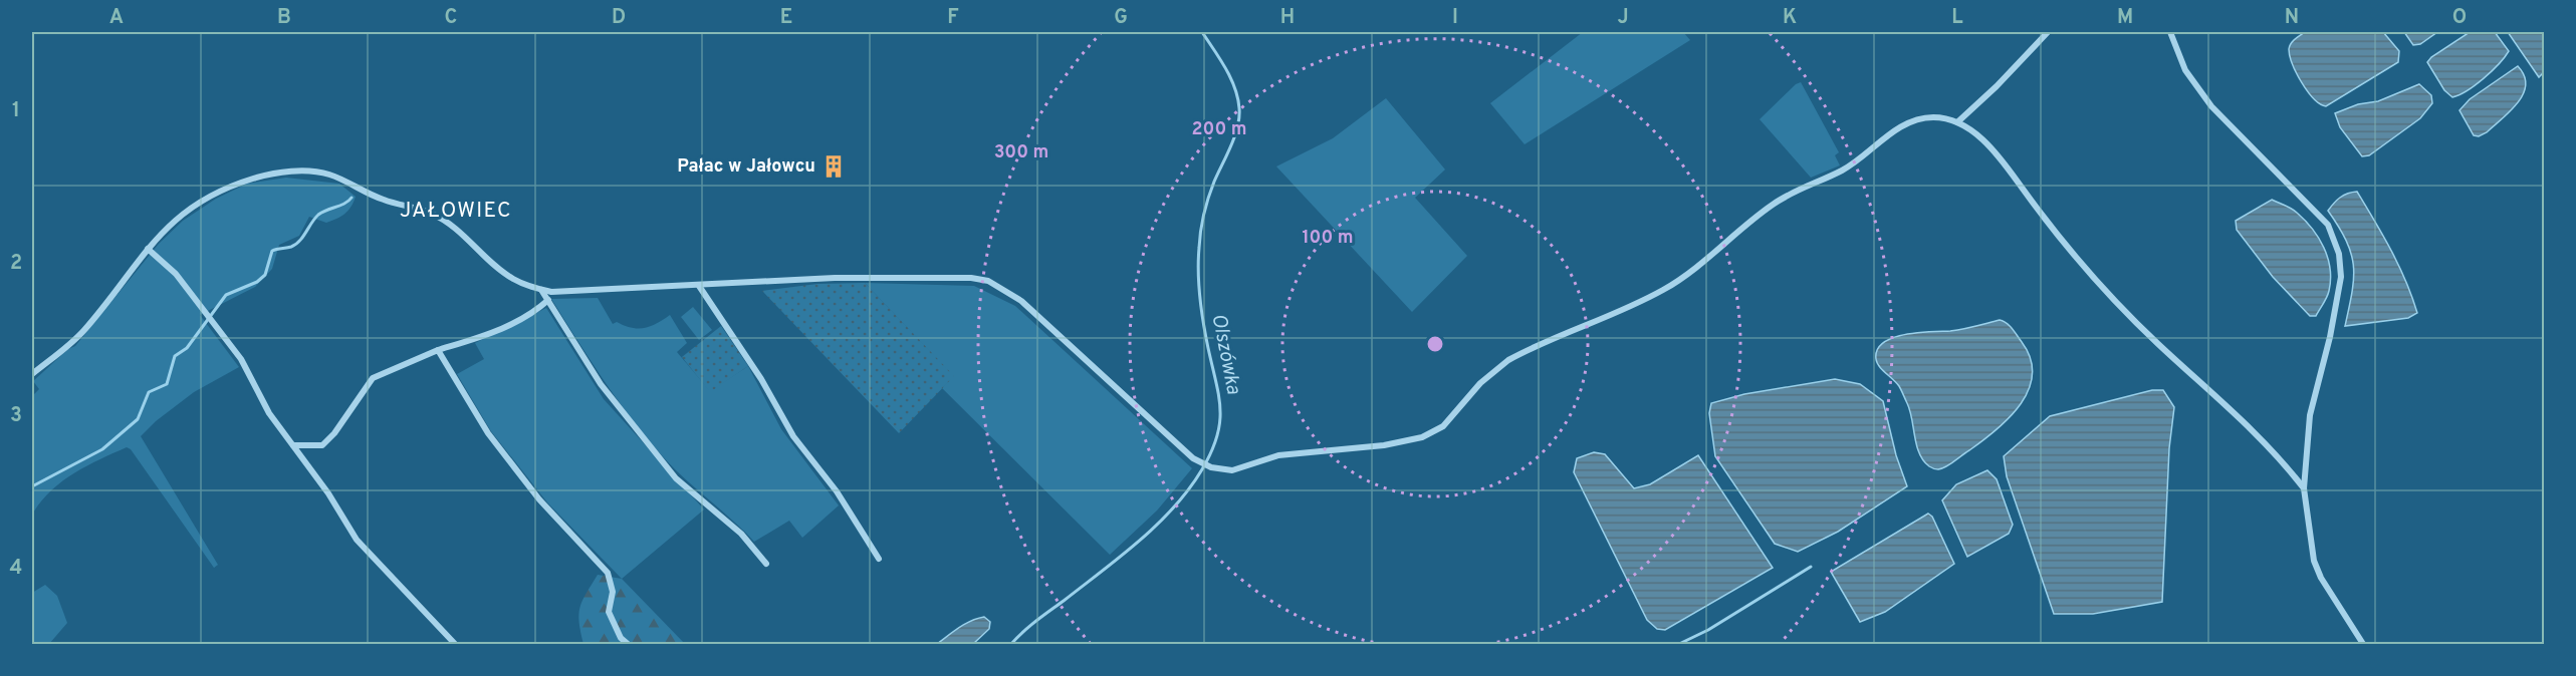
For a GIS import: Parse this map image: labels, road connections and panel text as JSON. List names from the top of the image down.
{
  "districts": ["JAŁOWIEC"],
  "water": ["Olszówka"],
  "places": {
    "building": ["Pałac w Jałowcu"]
  },
  "grid": {
    "columns": [
      "A",
      "B",
      "C",
      "D",
      "E",
      "F",
      "G",
      "H",
      "I",
      "J",
      "K",
      "L",
      "M",
      "N",
      "O"
    ],
    "rows": [
      "1",
      "2",
      "3",
      "4"
    ]
  },
  "rings": ["200 m", "300 m", "100 m"]
}
